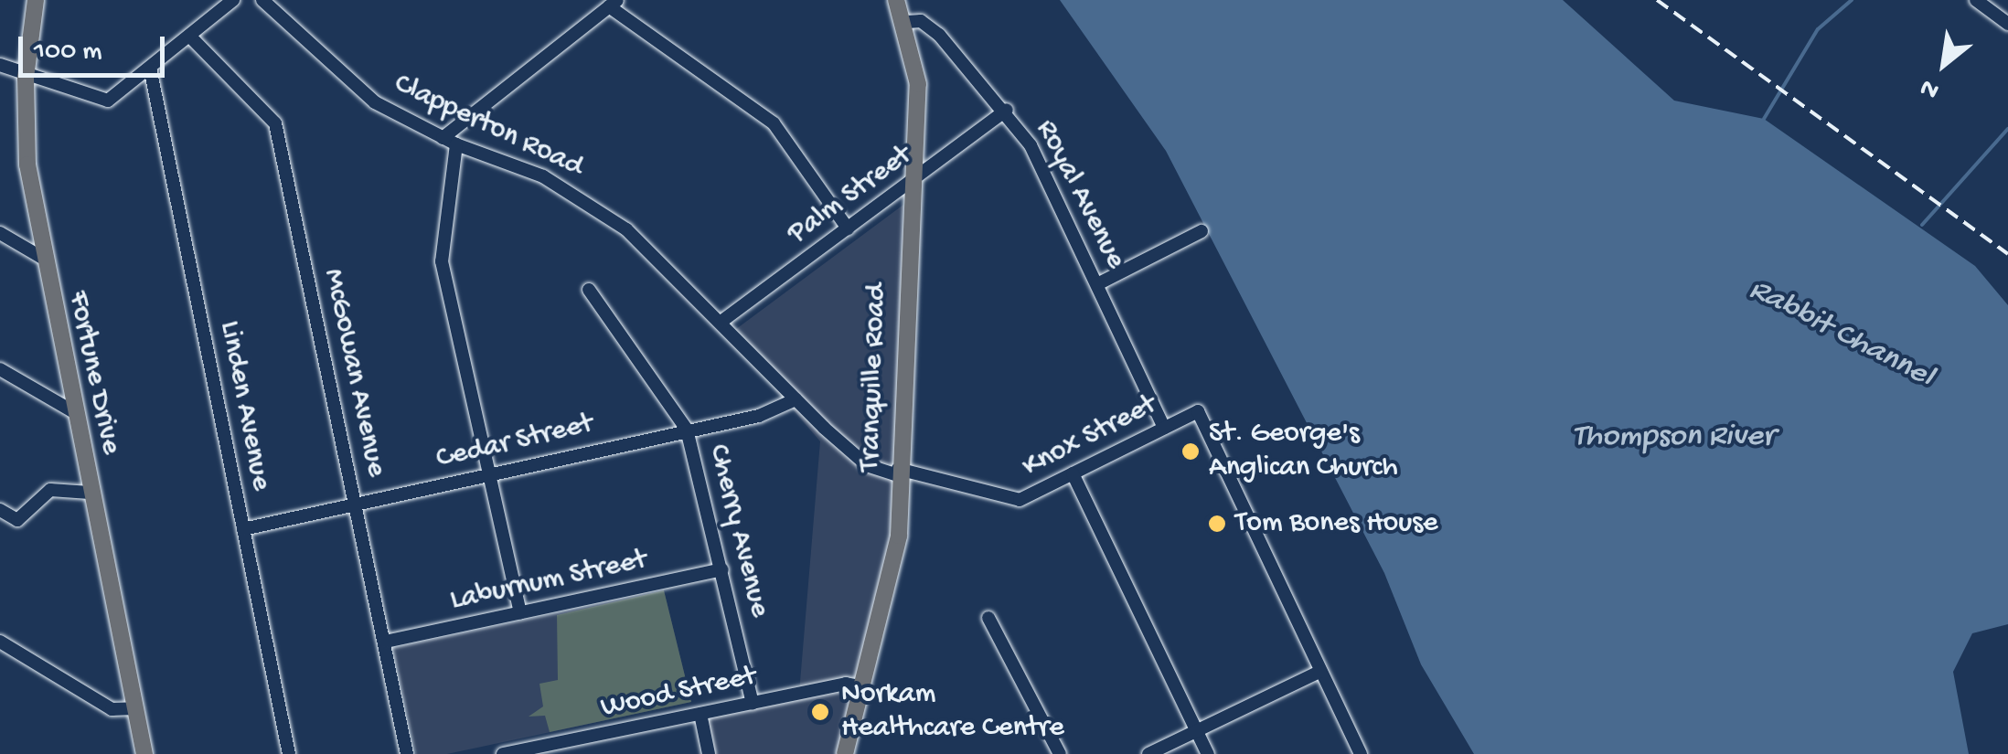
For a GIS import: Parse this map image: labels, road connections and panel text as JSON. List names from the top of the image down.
{
  "streets": {
    "main road": ["Fortune Drive", "Tranquille Road"],
    "street": [
      "Clapperton Road",
      "Royal Avenue",
      "Palm Street",
      "McGowan Avenue",
      "Linden Avenue",
      "Knox Street",
      "Cedar Street",
      "Cherry Avenue",
      "Laburnum Street",
      "Wood Street"
    ]
  },
  "crossings": [
    ["Clapperton Road", "Palm Street"],
    ["Clapperton Road", "Tranquille Road"],
    ["Clapperton Road", "Knox Street"],
    ["Clapperton Road", "Cedar Street"],
    ["Royal Avenue", "Palm Street"],
    ["Royal Avenue", "Tranquille Road"],
    ["Royal Avenue", "Knox Street"],
    ["Palm Street", "Tranquille Road"],
    ["McGowan Avenue", "Cedar Street"],
    ["McGowan Avenue", "Laburnum Street"],
    ["Tranquille Road", "Knox Street"],
    ["Tranquille Road", "Wood Street"],
    ["Linden Avenue", "Cedar Street"],
    ["Cedar Street", "Cherry Avenue"],
    ["Cherry Avenue", "Laburnum Street"],
    ["Cherry Avenue", "Wood Street"]
  ],
  "water": ["Rabbit Channel", "Thompson River"],
  "places": ["St. George's Anglican Church", "Tom Bones House", "Norkam Healthcare Centre"],
  "scale_bar": "100 m",
  "north": "bottom left"
}
